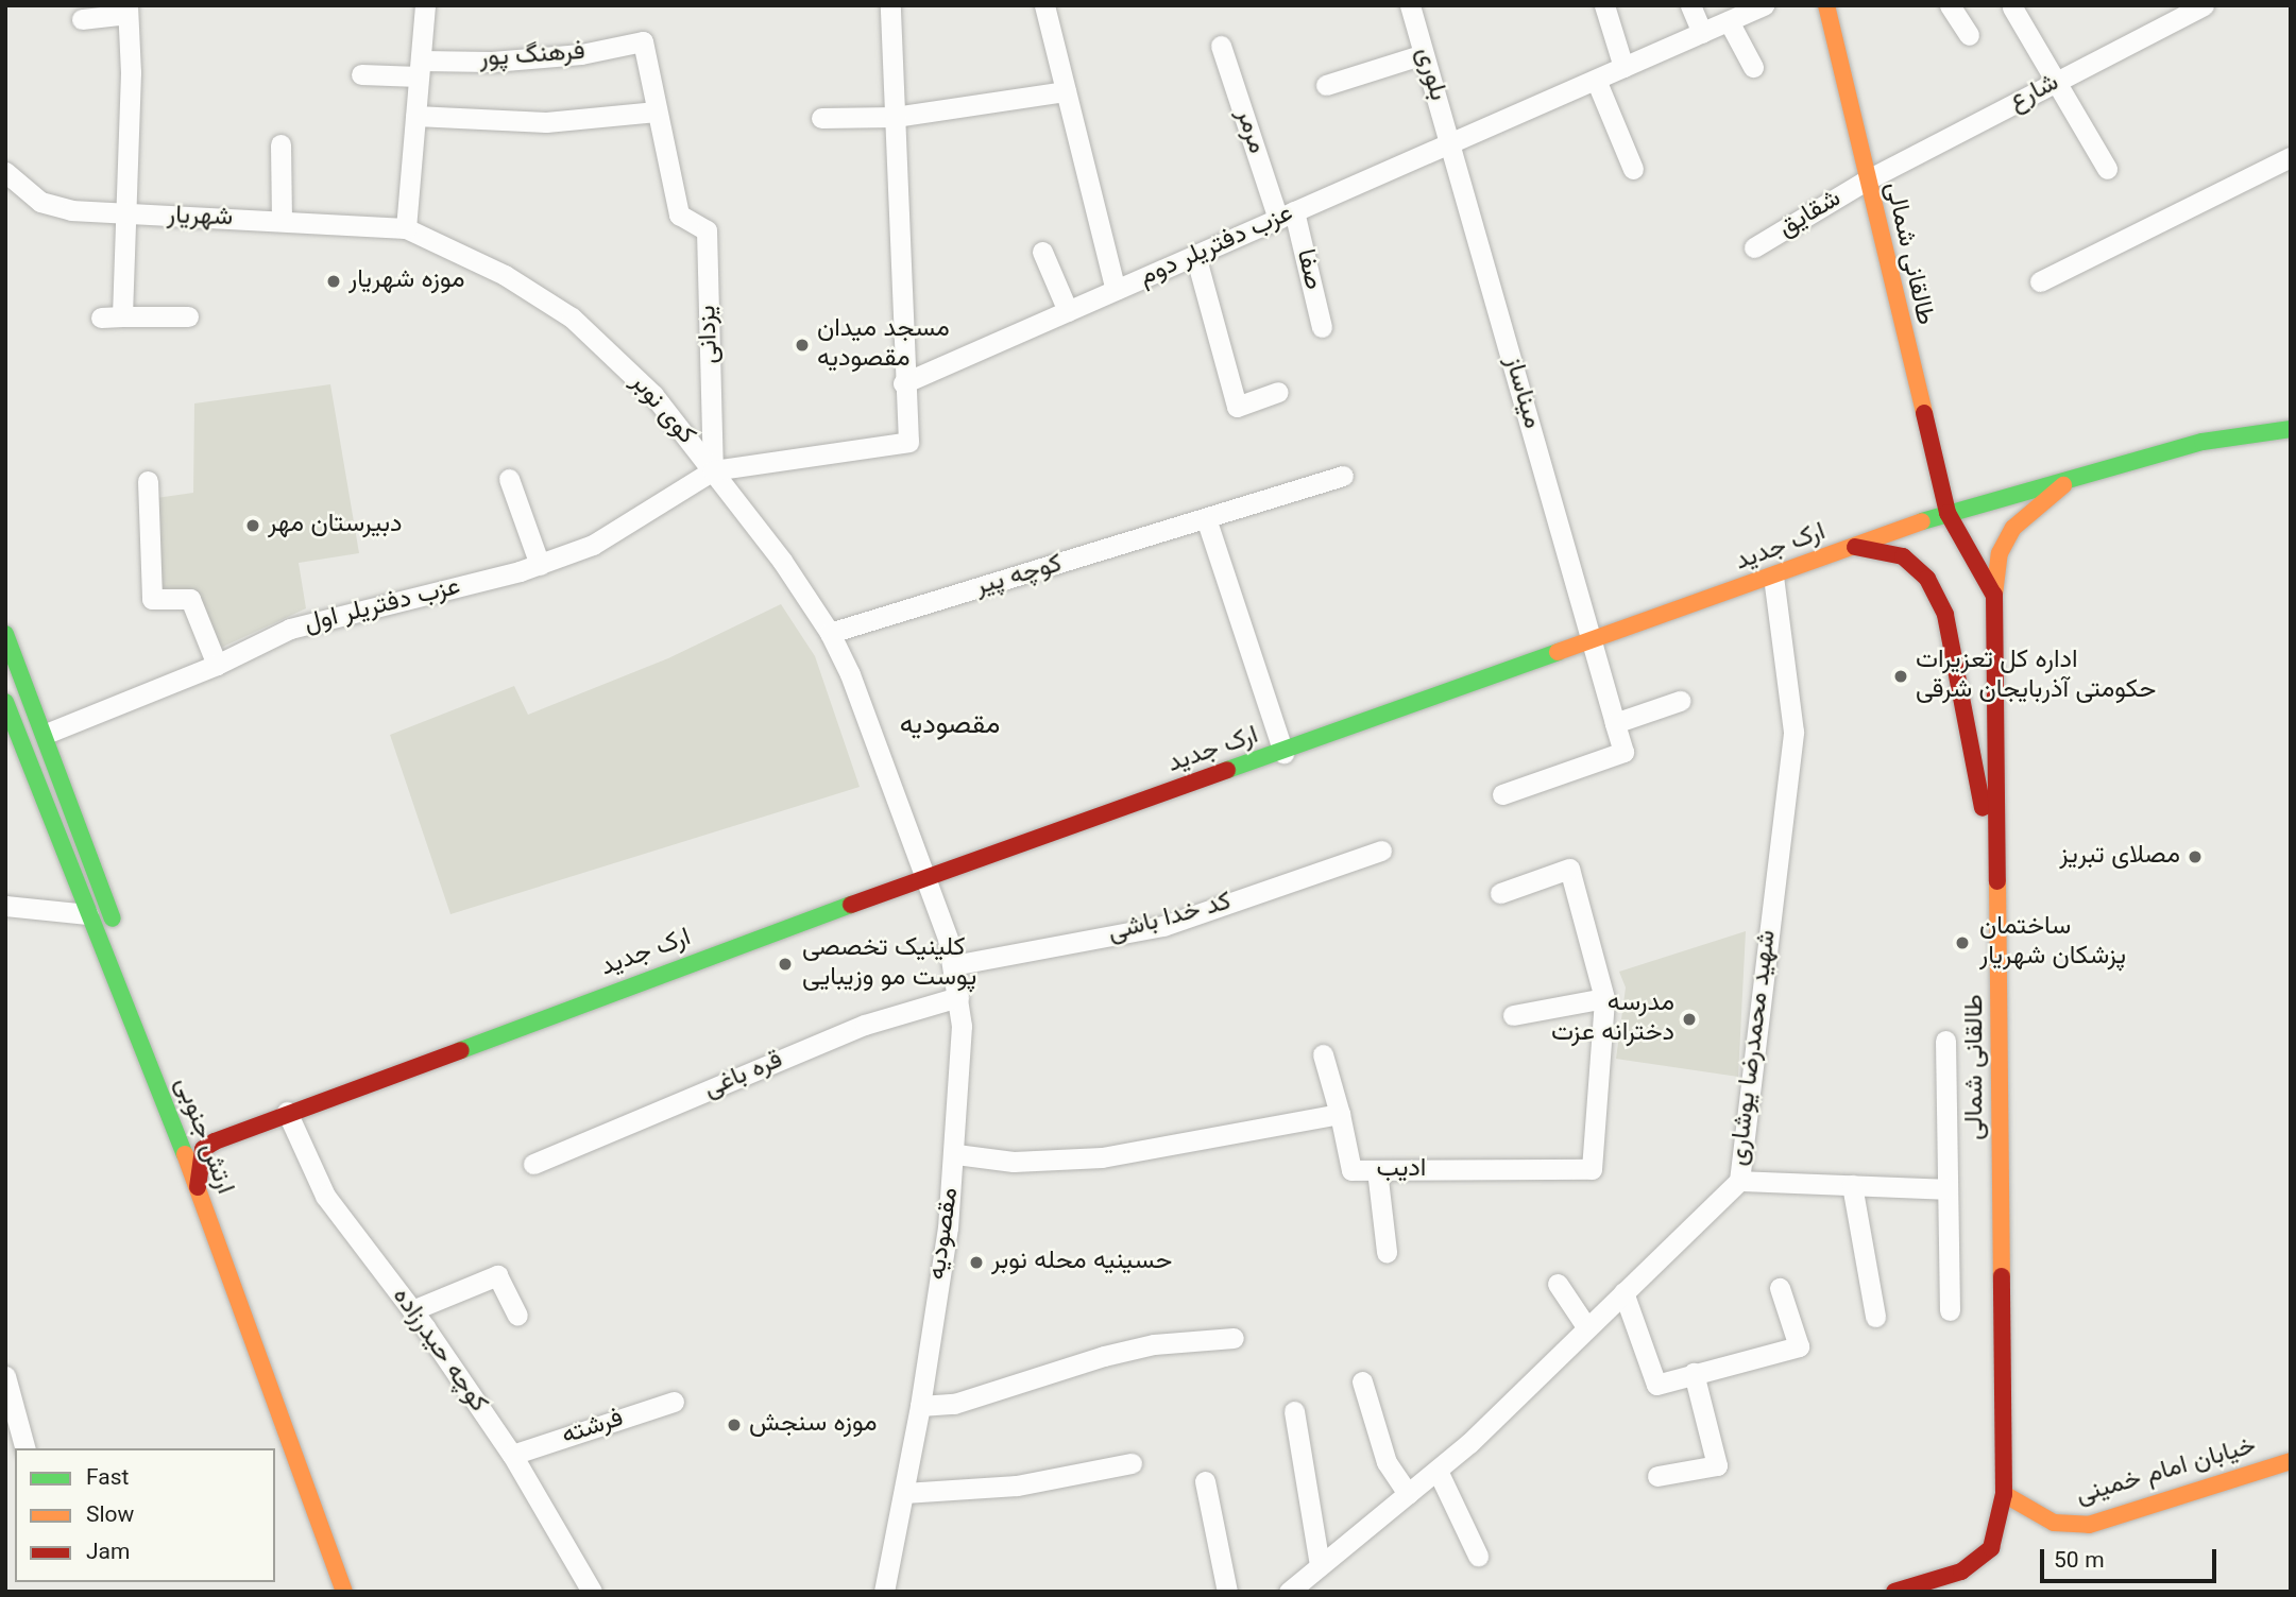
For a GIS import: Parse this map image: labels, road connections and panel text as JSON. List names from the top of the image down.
{
  "streets": {
    "main road": [
      "طالقانی شمالی",
      "ارک جدید",
      "ارتش جنوبی",
      "خیابان امام خمینی"
    ],
    "street": [
      "فرهنگ پور",
      "بلوری",
      "شارع",
      "مرمر",
      "شقایق",
      "شهریار",
      "عزب دفتریلر دوم",
      "صفا",
      "یزدانی",
      "میناساز",
      "کوی نوبر",
      "کوچه پیر",
      "عزب دفتریلر اول",
      "کد خدا باشی",
      "شهید محمدرضا یوشاری",
      "قره باغی",
      "ادیب",
      "مقصودیه",
      "کوچه حیدرزاده",
      "فرشته"
    ]
  },
  "crossings": [
    ["فرهنگ پور", "یزدانی"],
    ["بلوری", "عزب دفتریلر دوم"],
    ["بلوری", "میناساز"],
    ["شارع", "شقایق"],
    ["شارع", "طالقانی شمالی"],
    ["مرمر", "عزب دفتریلر دوم"],
    ["مرمر", "صفا"],
    ["شقایق", "طالقانی شمالی"],
    ["شهریار", "کوی نوبر"],
    ["عزب دفتریلر دوم", "صفا"],
    ["عزب دفتریلر دوم", "میناساز"],
    ["طالقانی شمالی", "ارک جدید"],
    ["طالقانی شمالی", "خیابان امام خمینی"],
    ["یزدانی", "کوی نوبر"],
    ["یزدانی", "عزب دفتریلر اول"],
    ["میناساز", "ارک جدید"],
    ["کوی نوبر", "ارک جدید"],
    ["کوی نوبر", "کوچه پیر"],
    ["کوی نوبر", "عزب دفتریلر اول"],
    ["کوی نوبر", "مقصودیه"],
    ["ارک جدید", "شهید محمدرضا یوشاری"],
    ["ارک جدید", "ارتش جنوبی"],
    ["ارک جدید", "مقصودیه"],
    ["ارک جدید", "کوچه حیدرزاده"],
    ["عزب دفتریلر اول", "ارتش جنوبی"],
    ["کد خدا باشی", "مقصودیه"],
    ["قره باغی", "مقصودیه"],
    ["کوچه حیدرزاده", "فرشته"]
  ],
  "districts": ["مقصودیه"],
  "places": [
    "موزه شهریار",
    "مسجد میدان مقصودیه",
    "دبیرستان مهر",
    "اداره کل تعزیرات حکومتی آذربایجان شرقی",
    "مصلای تبریز",
    "ساختمان پزشکان شهریار",
    "کلینیک تخصصی پوست مو وزیبایی",
    "مدرسه دخترانه عزت",
    "حسینیه محله نوبر",
    "موزه سنجش"
  ],
  "legend": ["Fast", "Slow", "Jam"],
  "scale_bar": "50 m"
}
